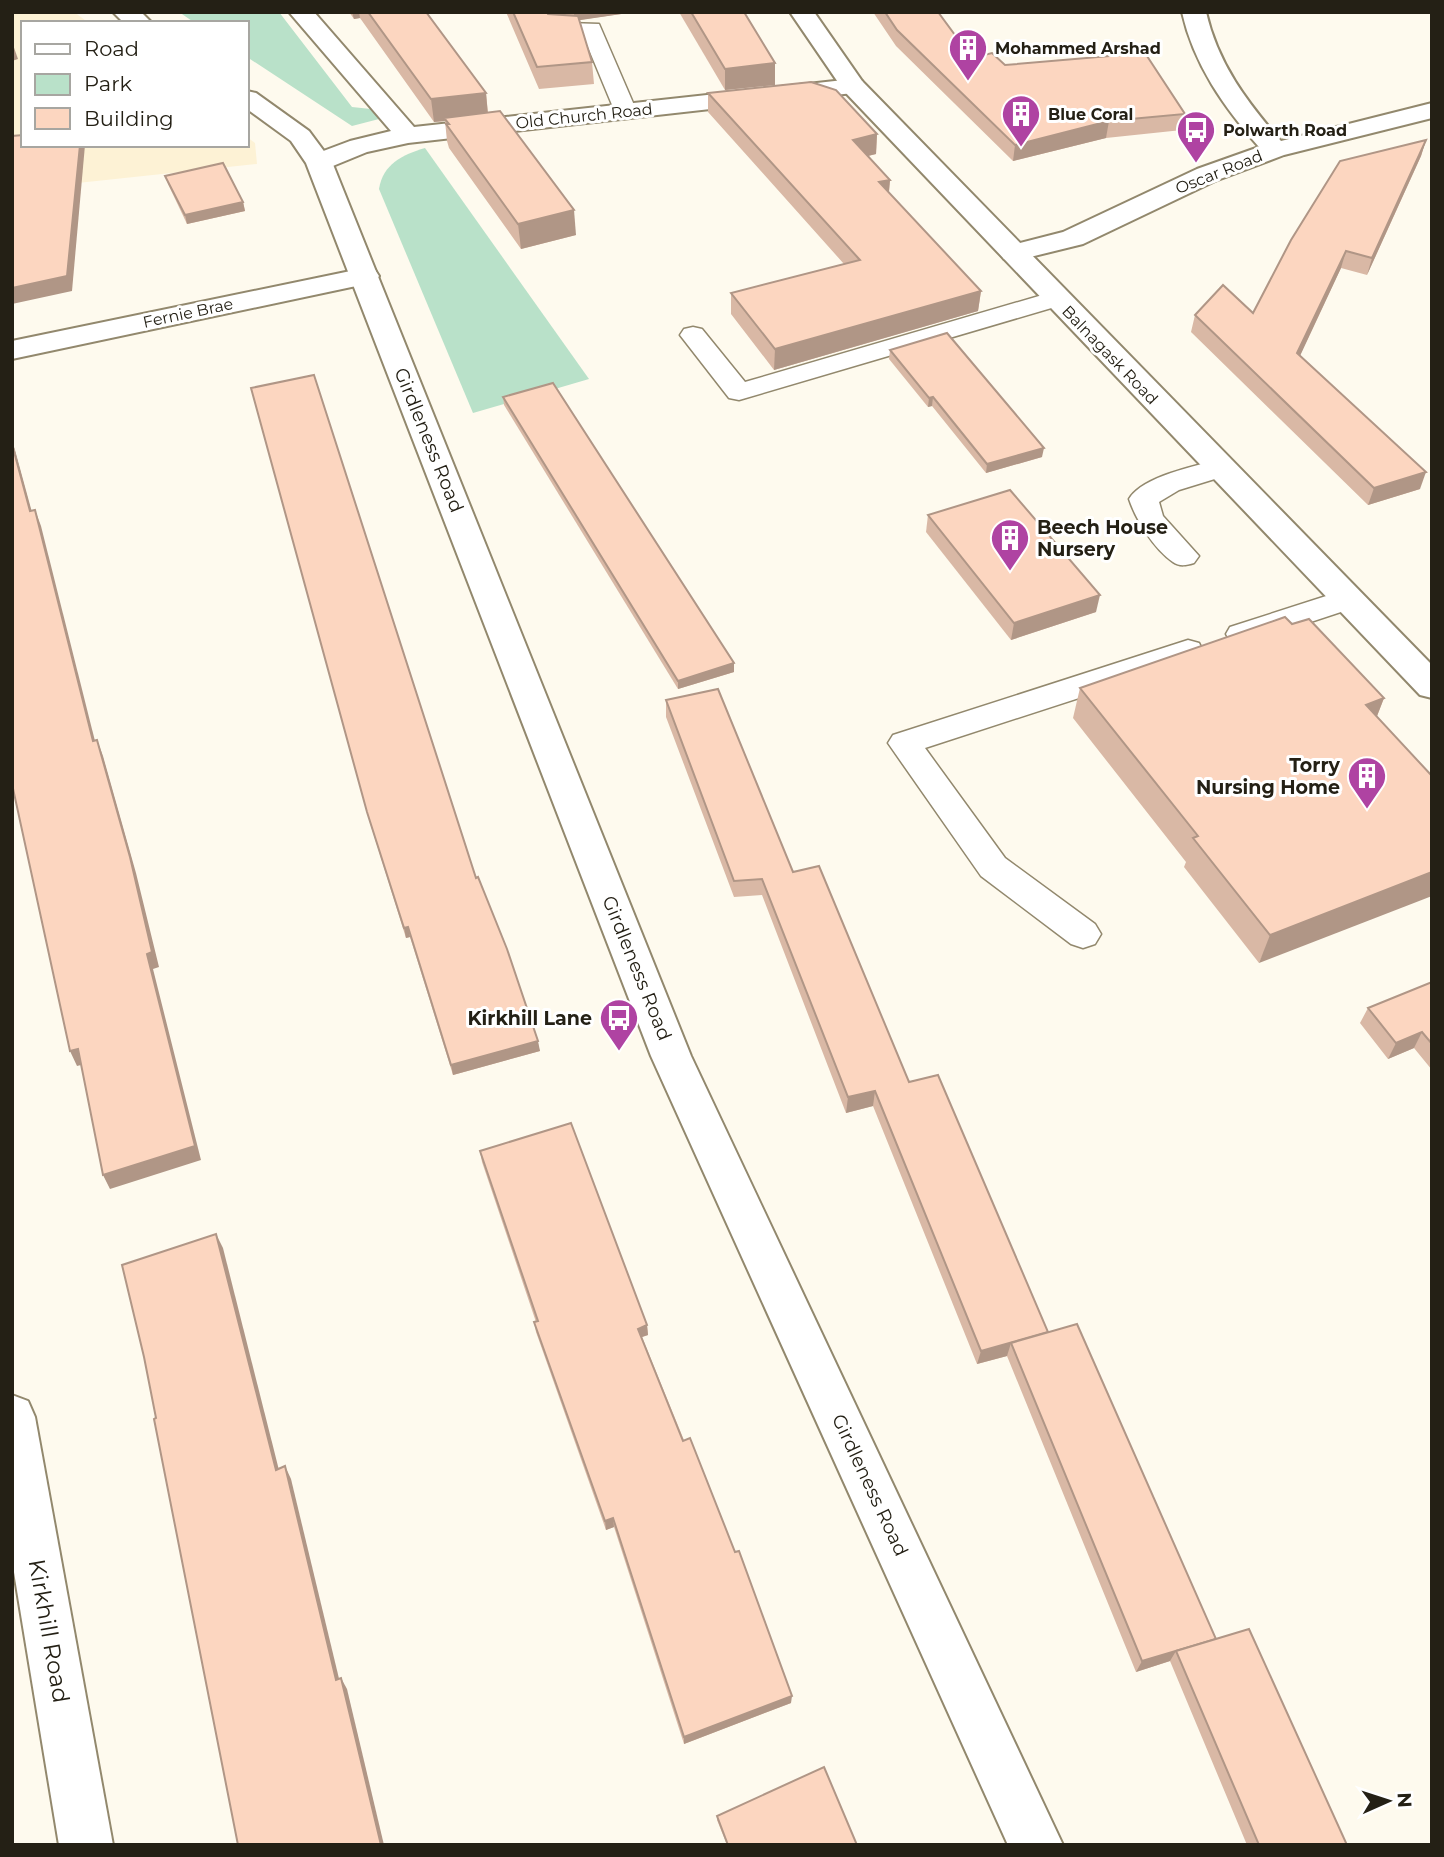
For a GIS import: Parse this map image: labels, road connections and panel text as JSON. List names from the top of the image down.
{
  "streets": {
    "street": [
      "Old Church Road",
      "Oscar Road",
      "Fernie Brae",
      "Balnagask Road",
      "Girdleness Road",
      "Kirkhill Road"
    ]
  },
  "crossings": [
    ["Old Church Road", "Balnagask Road"],
    ["Old Church Road", "Girdleness Road"],
    ["Oscar Road", "Balnagask Road"],
    ["Fernie Brae", "Girdleness Road"]
  ],
  "places": {
    "building": [
      "Mohammed Arshad",
      "Blue Coral",
      "Beech House Nursery",
      "Torry Nursing Home"
    ],
    "bus stop": ["Polwarth Road", "Kirkhill Lane"]
  },
  "legend": ["Road", "Park", "Building"],
  "north": "right"
}
